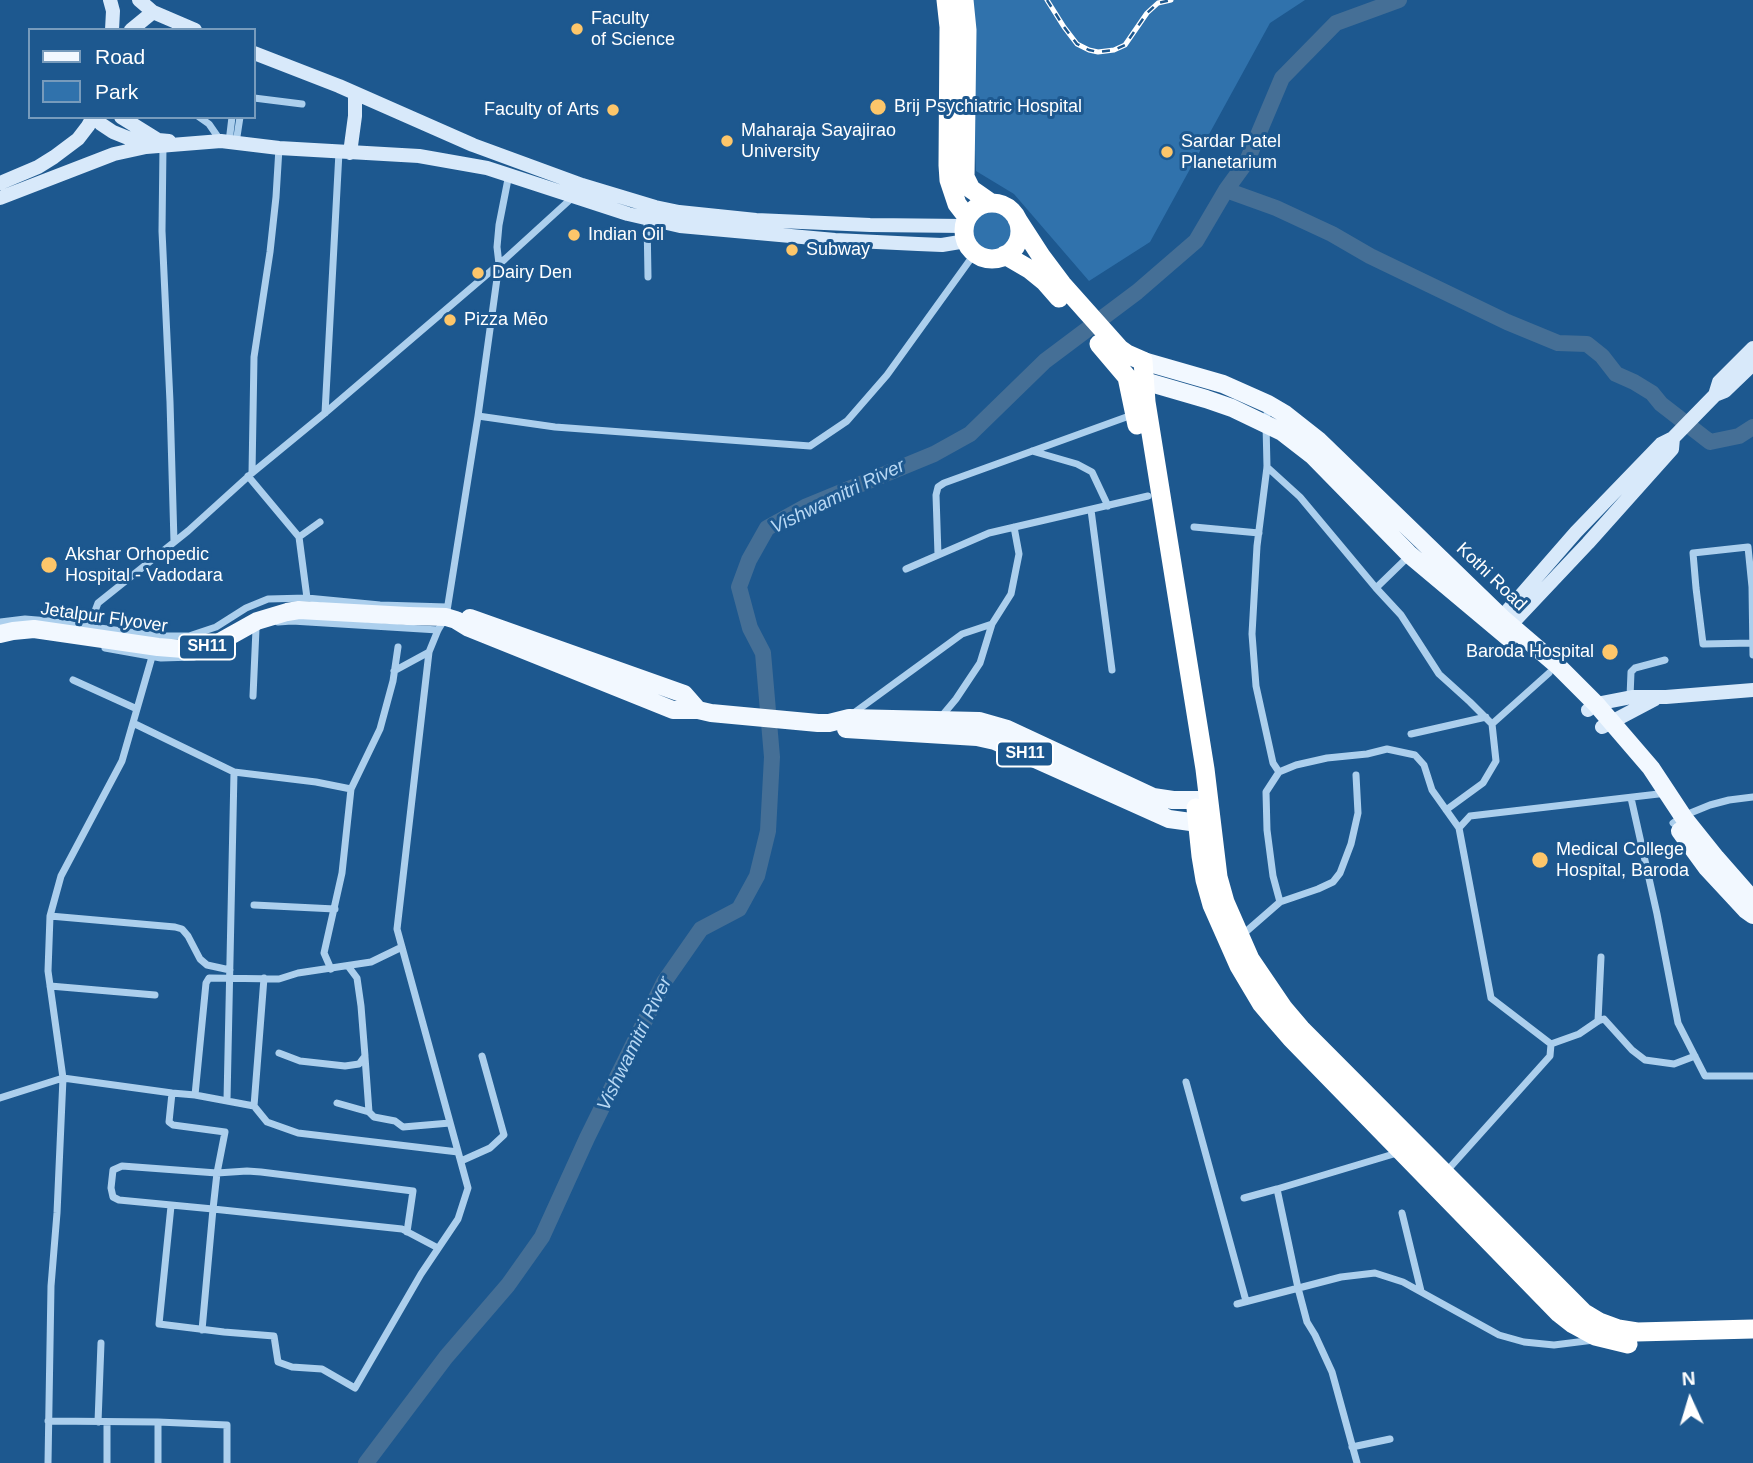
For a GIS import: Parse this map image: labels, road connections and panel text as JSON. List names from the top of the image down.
{
  "streets": {
    "main road": ["Kothi Road", "Jetalpur Flyover", "SH11"]
  },
  "crossings": [
    ["Jetalpur Flyover", "SH11"]
  ],
  "water": ["Vishwamitri River"],
  "places": [
    "Faculty of Science",
    "Brij Psychiatric Hospital",
    "Faculty of Arts",
    "Maharaja Sayajirao University",
    "Sardar Patel Planetarium",
    "Indian Oil",
    "Subway",
    "Dairy Den",
    "Pizza Mēo",
    "Akshar Orhopedic Hospital - Vadodara",
    "Baroda Hospital",
    "Medical College Hospital, Baroda"
  ],
  "legend": ["Road", "Park"],
  "north": "top"
}
